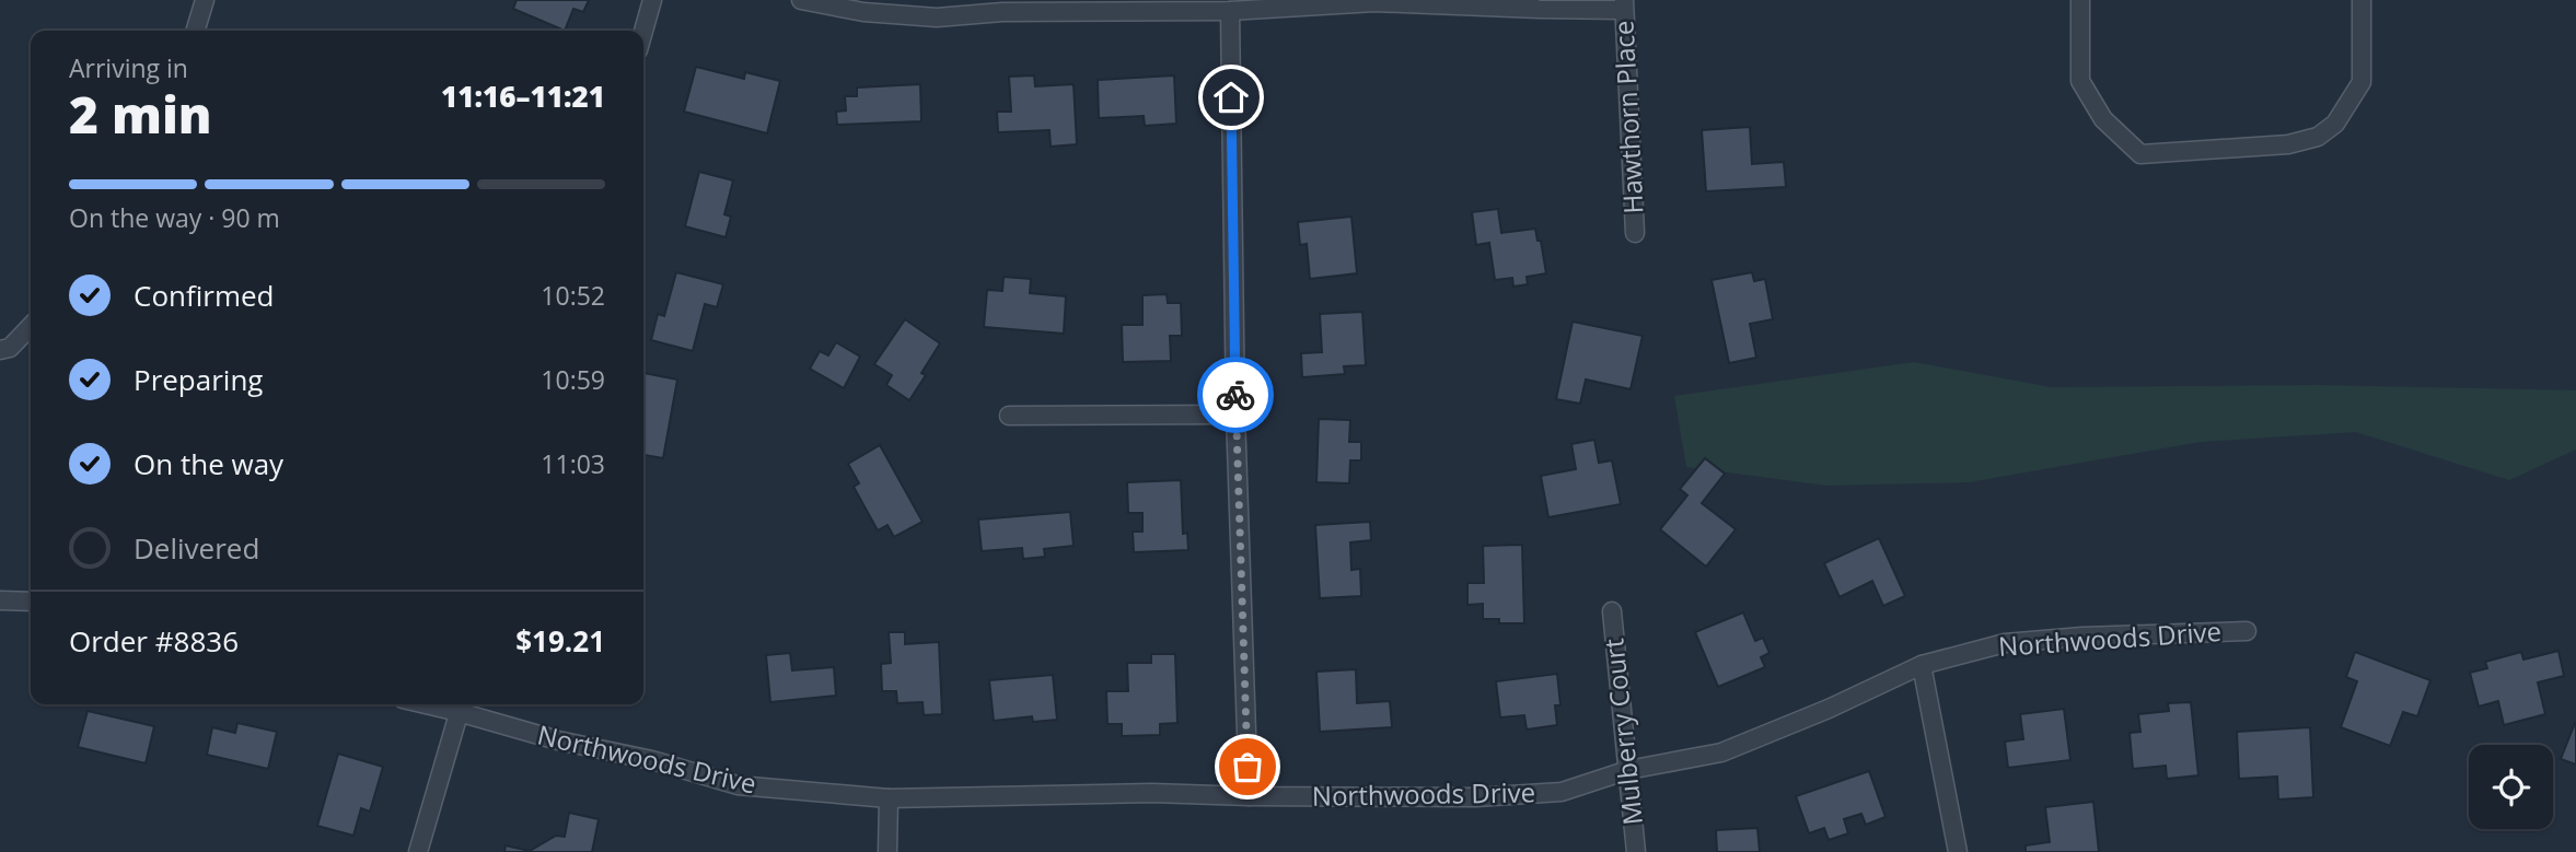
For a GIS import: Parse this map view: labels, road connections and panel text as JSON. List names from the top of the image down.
{
  "streets": {
    "street": ["Hawthorn Place", "Northwoods Drive", "Mulberry Court"]
  },
  "crossings": [
    ["Northwoods Drive", "Mulberry Court"]
  ],
  "page": {
    "heading": ["2 min", "Arriving in", "11:16–11:21"],
    "panel": ["Order #8836", "$19.21"],
    "bar": "On the way · 90 m",
    "list": [
      ["Confirmed", "10:52"],
      ["Preparing", "10:59"],
      ["On the way", "11:03"],
      "Delivered"
    ]
  }
}
